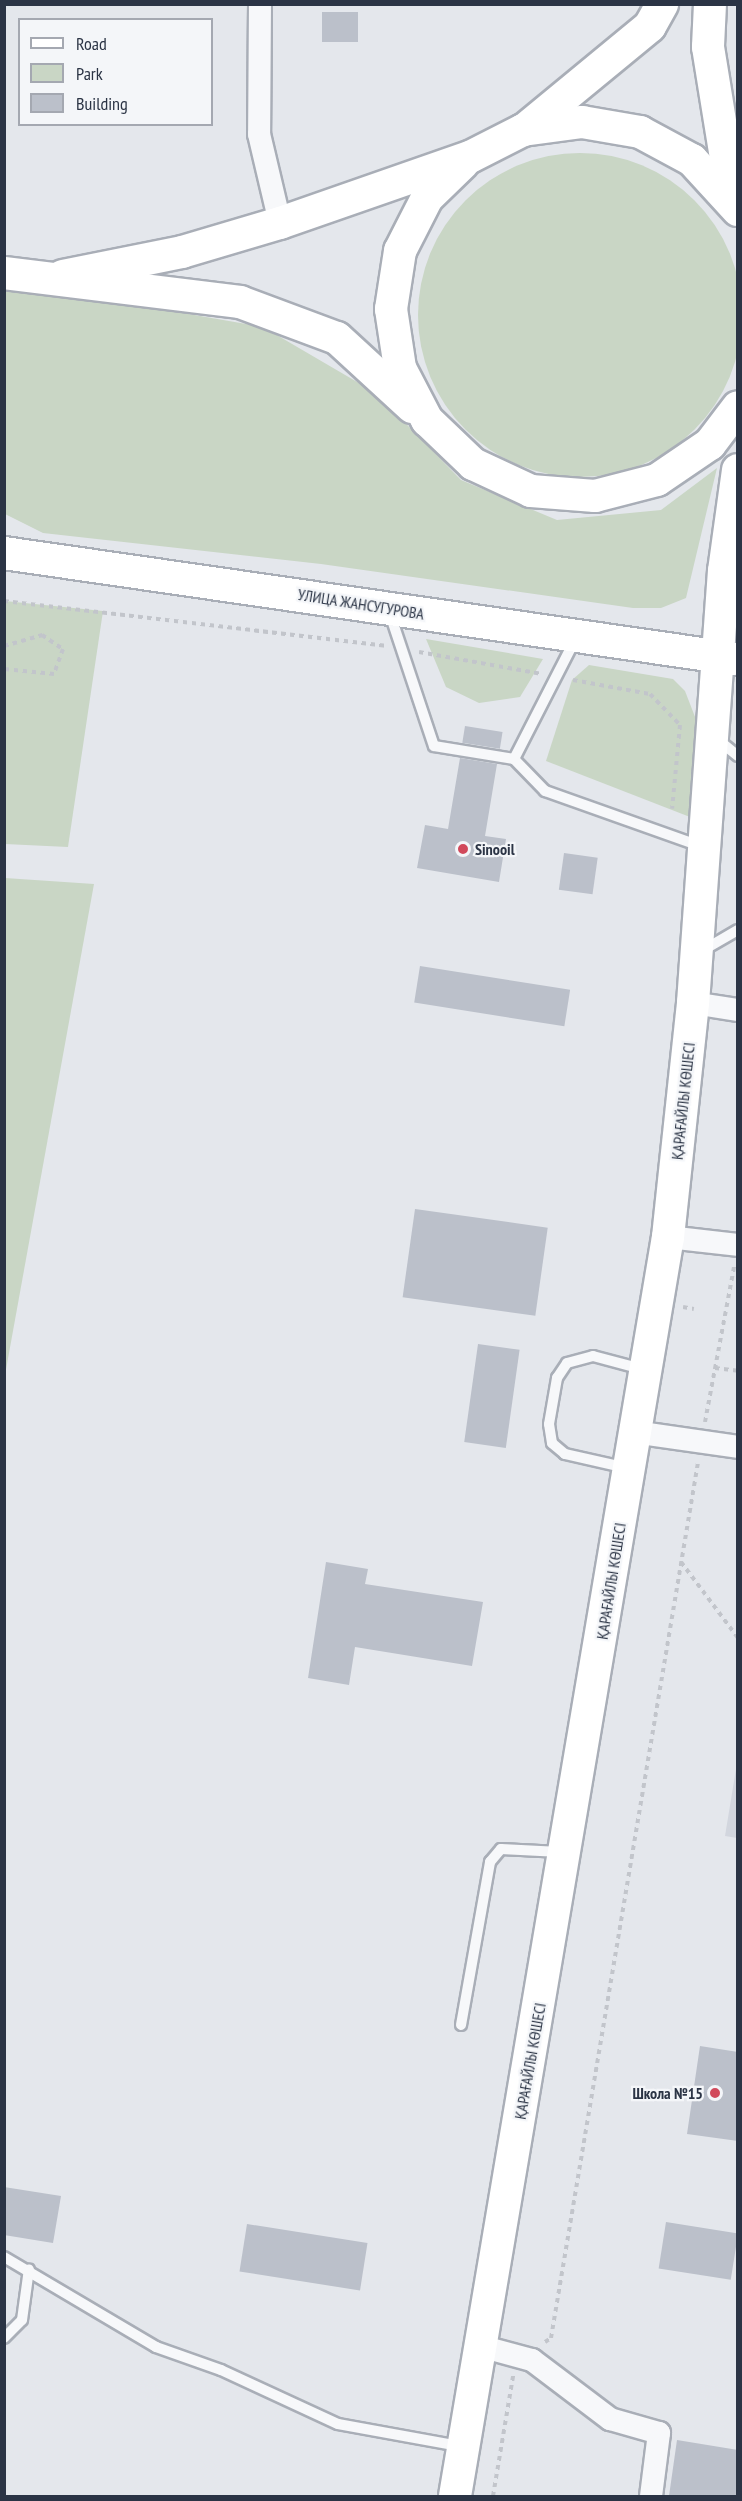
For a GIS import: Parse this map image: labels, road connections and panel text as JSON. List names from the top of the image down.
{
  "streets": {
    "main road": ["УЛИЦА ЖАНСУГУРОВА", "ҚАРАҒАЙЛЫ КӨШЕСІ"]
  },
  "crossings": [
    ["УЛИЦА ЖАНСУГУРОВА", "ҚАРАҒАЙЛЫ КӨШЕСІ"]
  ],
  "places": ["Sinooil", "Школа №15"],
  "legend": ["Road", "Park", "Building"]
}
